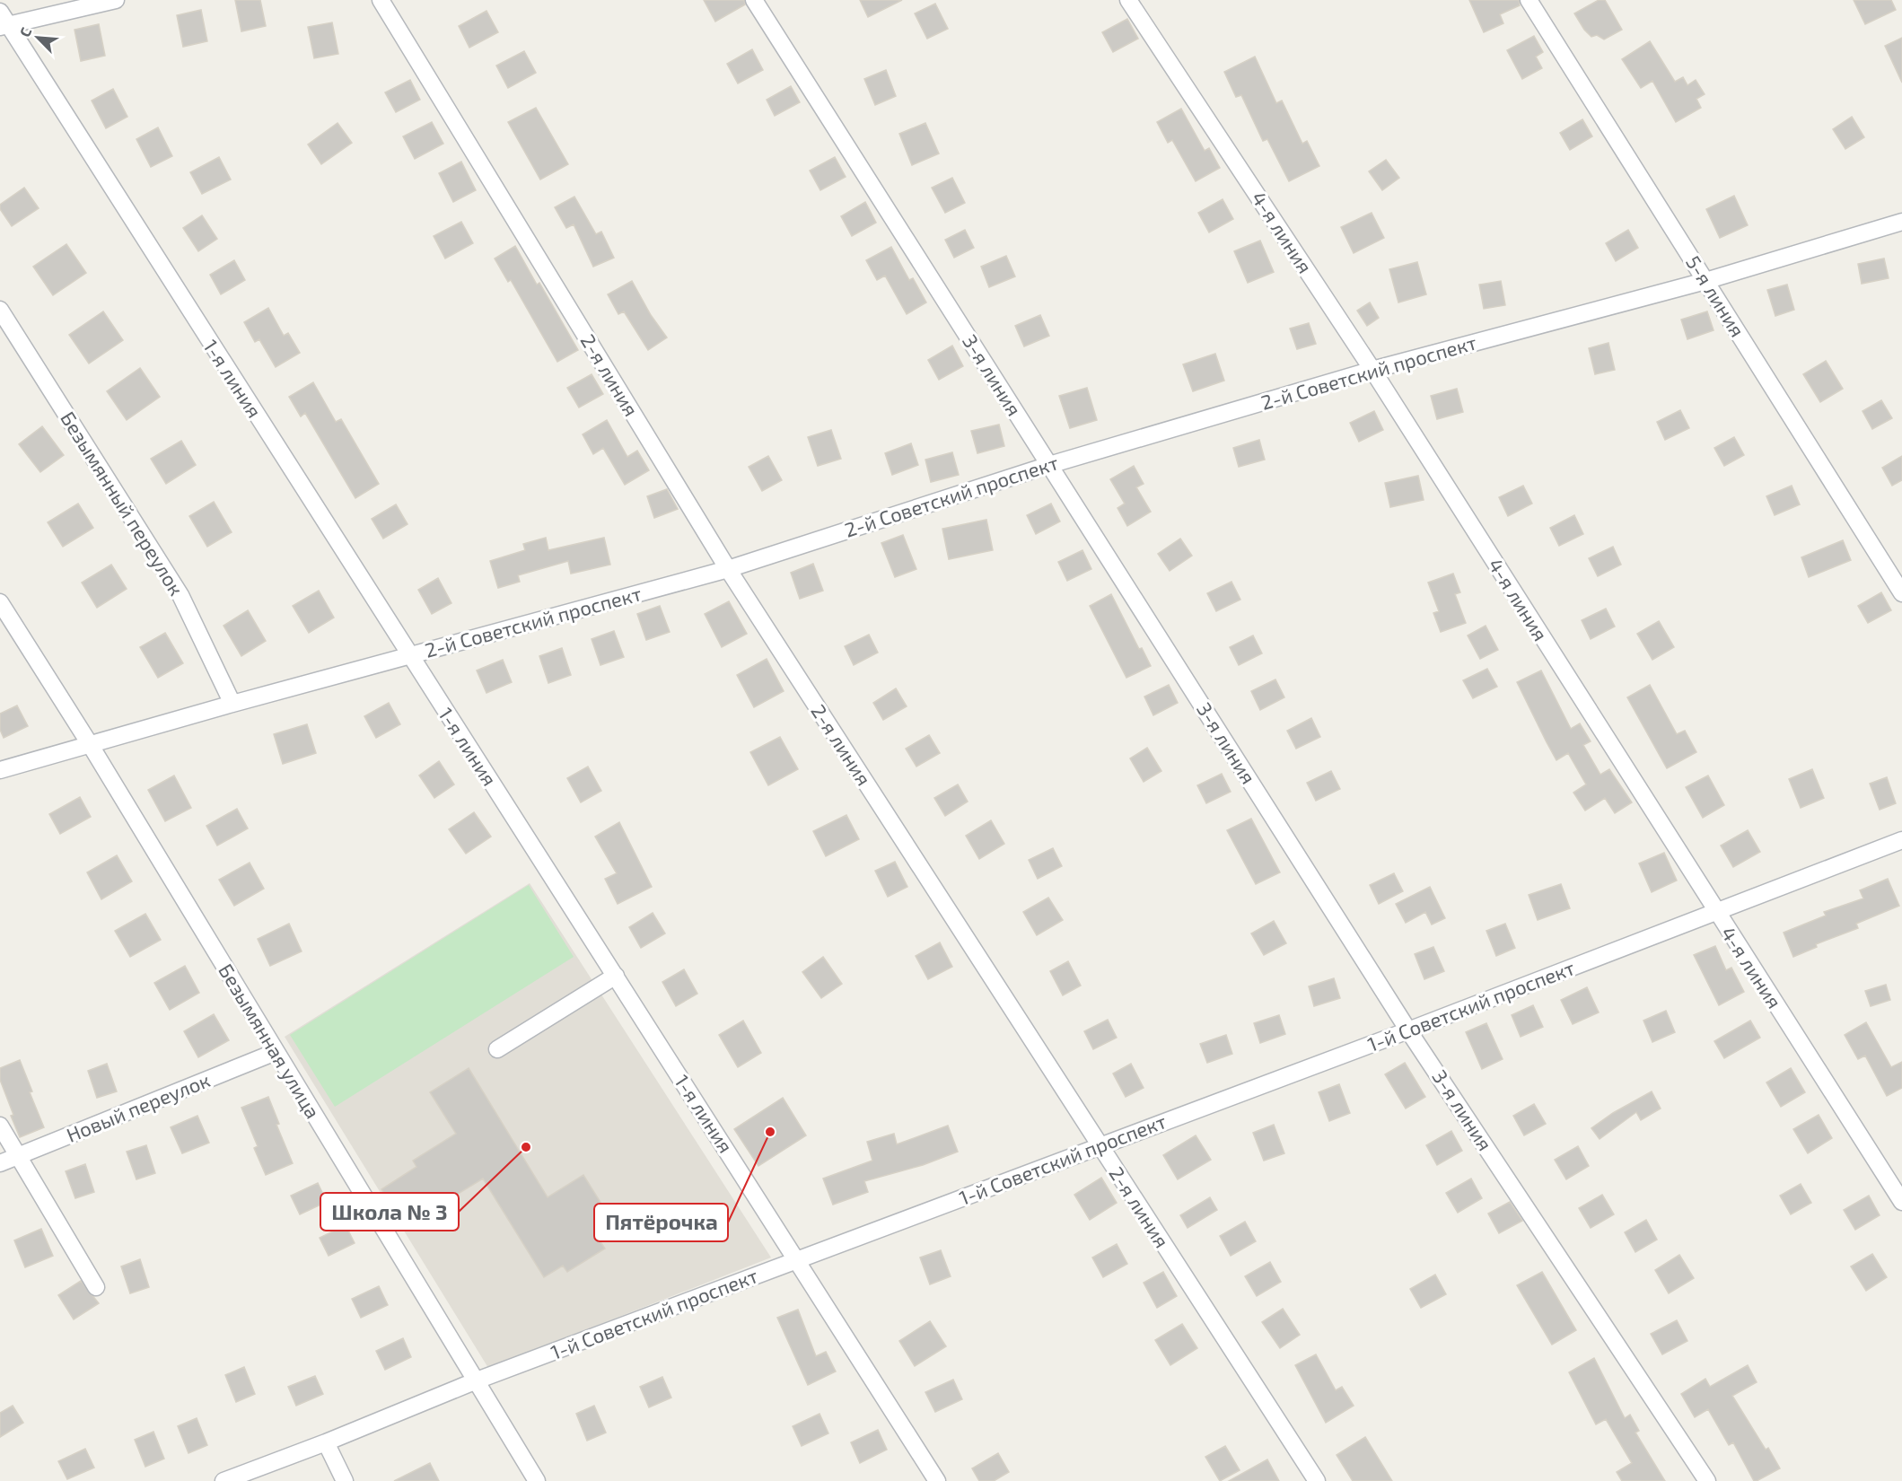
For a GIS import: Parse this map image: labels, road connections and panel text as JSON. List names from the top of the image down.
{
  "streets": {
    "street": [
      "4-я линия",
      "5-я линия",
      "2-й Советский проспект",
      "2-я линия",
      "3-я линия",
      "1-я линия",
      "Безымянный переулок",
      "1-й Советский проспект",
      "Безымянная улица",
      "Новый переулок"
    ]
  },
  "crossings": [
    ["4-я линия", "2-й Советский проспект"],
    ["4-я линия", "1-й Советский проспект"],
    ["5-я линия", "2-й Советский проспект"],
    ["2-й Советский проспект", "2-я линия"],
    ["2-й Советский проспект", "3-я линия"],
    ["2-й Советский проспект", "1-я линия"],
    ["2-й Советский проспект", "Безымянный переулок"],
    ["2-й Советский проспект", "Безымянная улица"],
    ["2-я линия", "1-й Советский проспект"],
    ["3-я линия", "1-й Советский проспект"],
    ["1-я линия", "1-й Советский проспект"],
    ["1-й Советский проспект", "Безымянная улица"],
    ["Безымянная улица", "Новый переулок"]
  ],
  "places": ["Пятёрочка", "Школа № 3"],
  "north": "top left"
}
